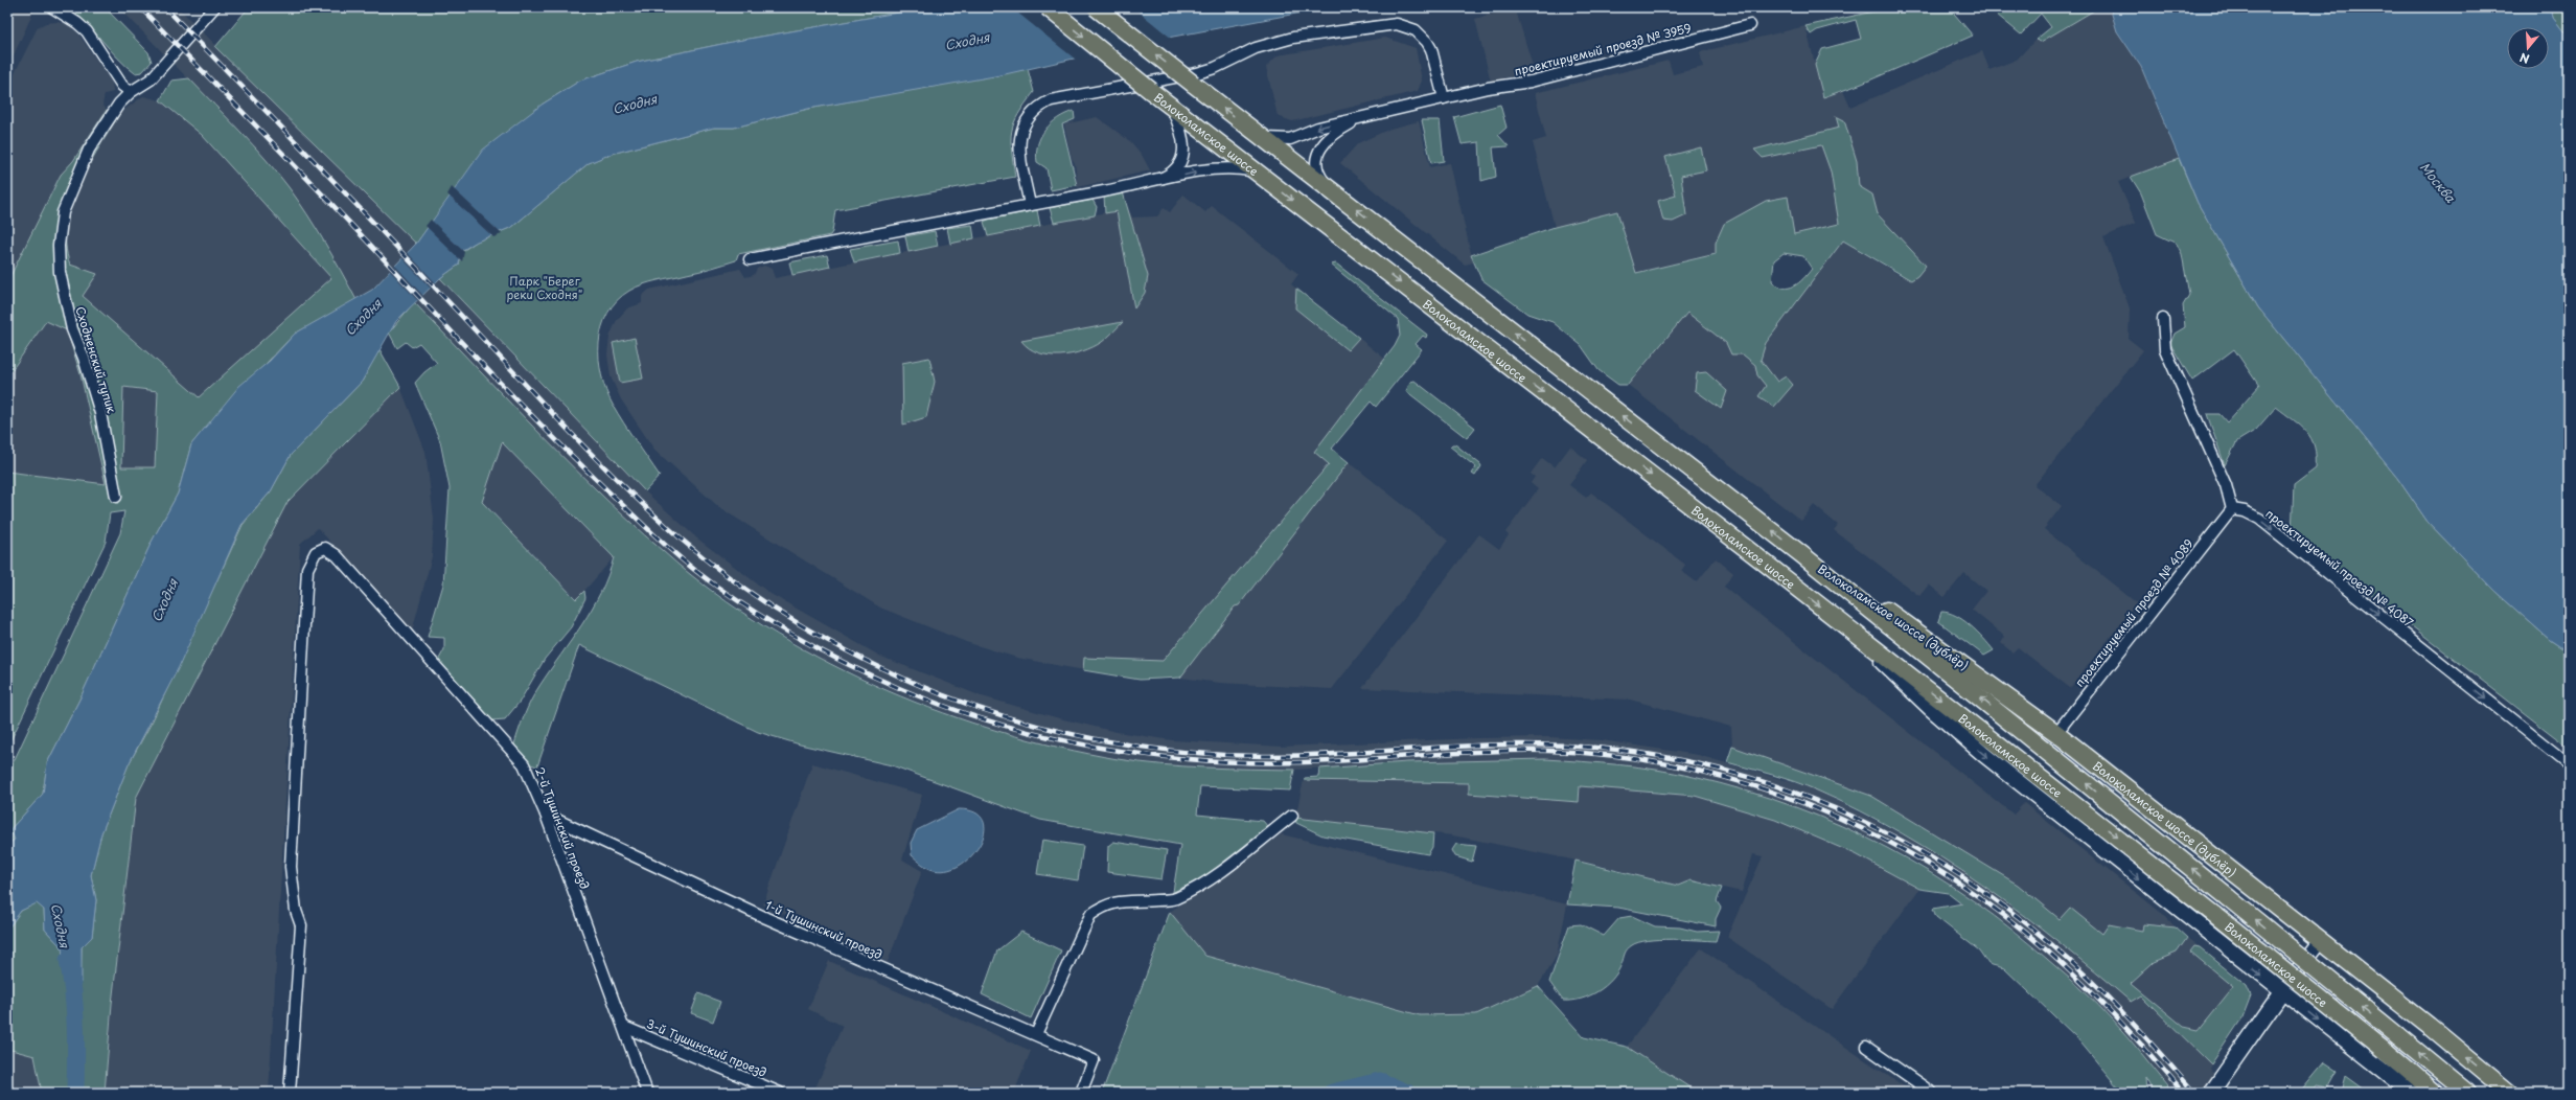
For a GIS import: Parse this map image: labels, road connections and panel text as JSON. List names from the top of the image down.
{
  "streets": {
    "main road": ["Волоколамское шоссе", "Волоколамское шоссе (дублёр)"],
    "street": [
      "проектируемый проезд № 3959",
      "Сходненский тупик",
      "проектируемый проезд № 4087",
      "проектируемый проезд № 4089",
      "2-й Тушинский проезд",
      "1-й Тушинский проезд",
      "3-й Тушинский проезд"
    ]
  },
  "crossings": [
    ["проектируемый проезд № 3959", "Волоколамское шоссе"],
    ["Волоколамское шоссе", "Волоколамское шоссе (дублёр)"],
    ["проектируемый проезд № 4087", "проектируемый проезд № 4089"],
    ["проектируемый проезд № 4089", "Волоколамское шоссе (дублёр)"],
    ["2-й Тушинский проезд", "1-й Тушинский проезд"],
    ["2-й Тушинский проезд", "3-й Тушинский проезд"]
  ],
  "one_way": ["проектируемый проезд № 4087"],
  "water": ["Сходня", "Москва"],
  "parks": ["Парк \"Берег реки Сходня\""],
  "north": "bottom"
}
